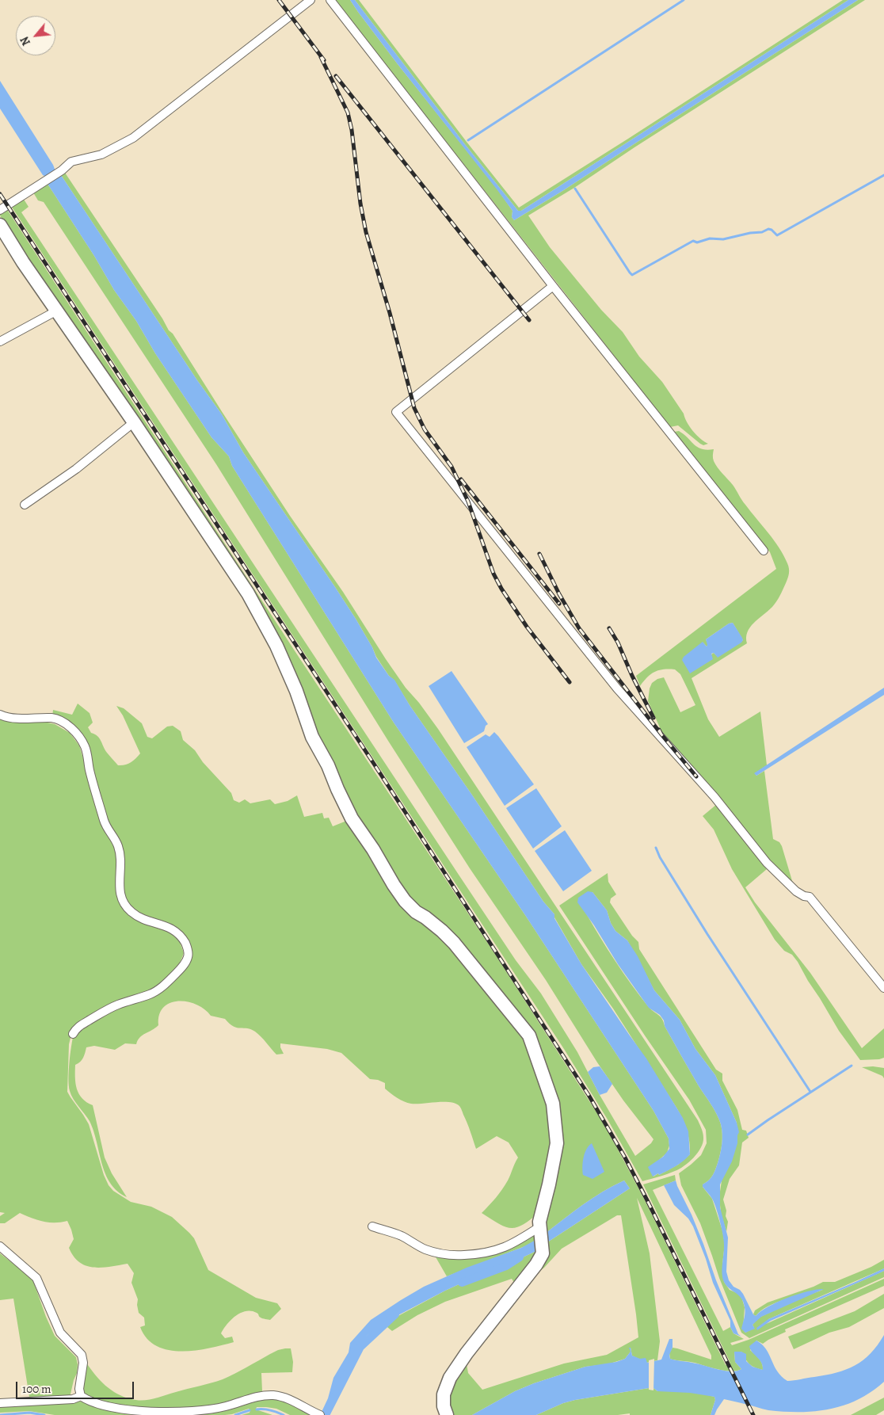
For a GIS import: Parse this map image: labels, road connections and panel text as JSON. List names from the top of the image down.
{
  "scale_bar": "100 m",
  "north": "bottom left"
}
